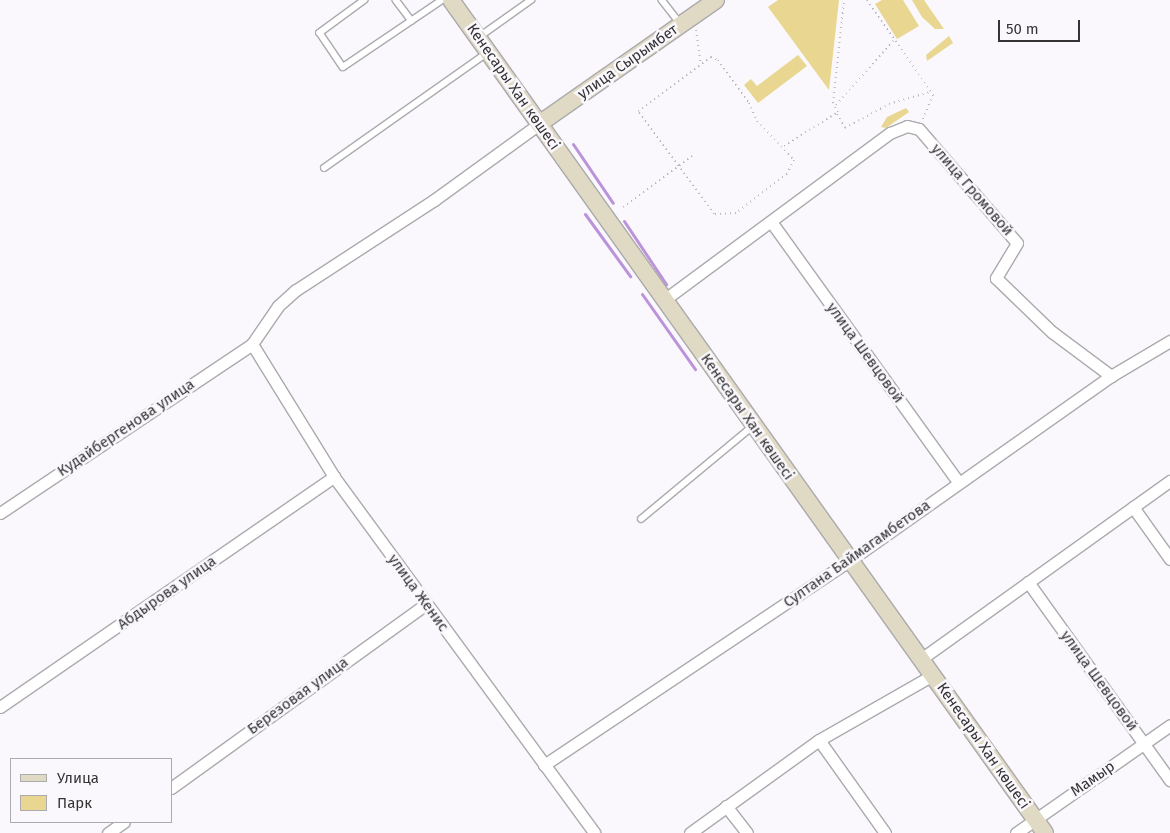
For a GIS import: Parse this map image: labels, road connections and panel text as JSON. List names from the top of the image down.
{
  "streets": {
    "main road": ["улица Сырымбет", "Кенесары Хан көшесі"],
    "street": [
      "улица Громовой",
      "улица Шевцовой",
      "Кудайбергенова улица",
      "Султана Баймагамбетова",
      "Абдырова улица",
      "улица Женис",
      "Березовая улица",
      "Мамыр"
    ]
  },
  "crossings": [
    ["улица Сырымбет", "Кенесары Хан көшесі"],
    ["Кенесары Хан көшесі", "Султана Баймагамбетова"],
    ["Кенесары Хан көшесі", "Мамыр"],
    ["улица Громовой", "Султана Баймагамбетова"],
    ["улица Шевцовой", "Султана Баймагамбетова"],
    ["улица Шевцовой", "Мамыр"],
    ["Кудайбергенова улица", "улица Женис"],
    ["Султана Баймагамбетова", "улица Женис"],
    ["Абдырова улица", "улица Женис"],
    ["улица Женис", "Березовая улица"]
  ],
  "legend": ["Улица", "Парк"],
  "scale_bar": "50 m"
}
